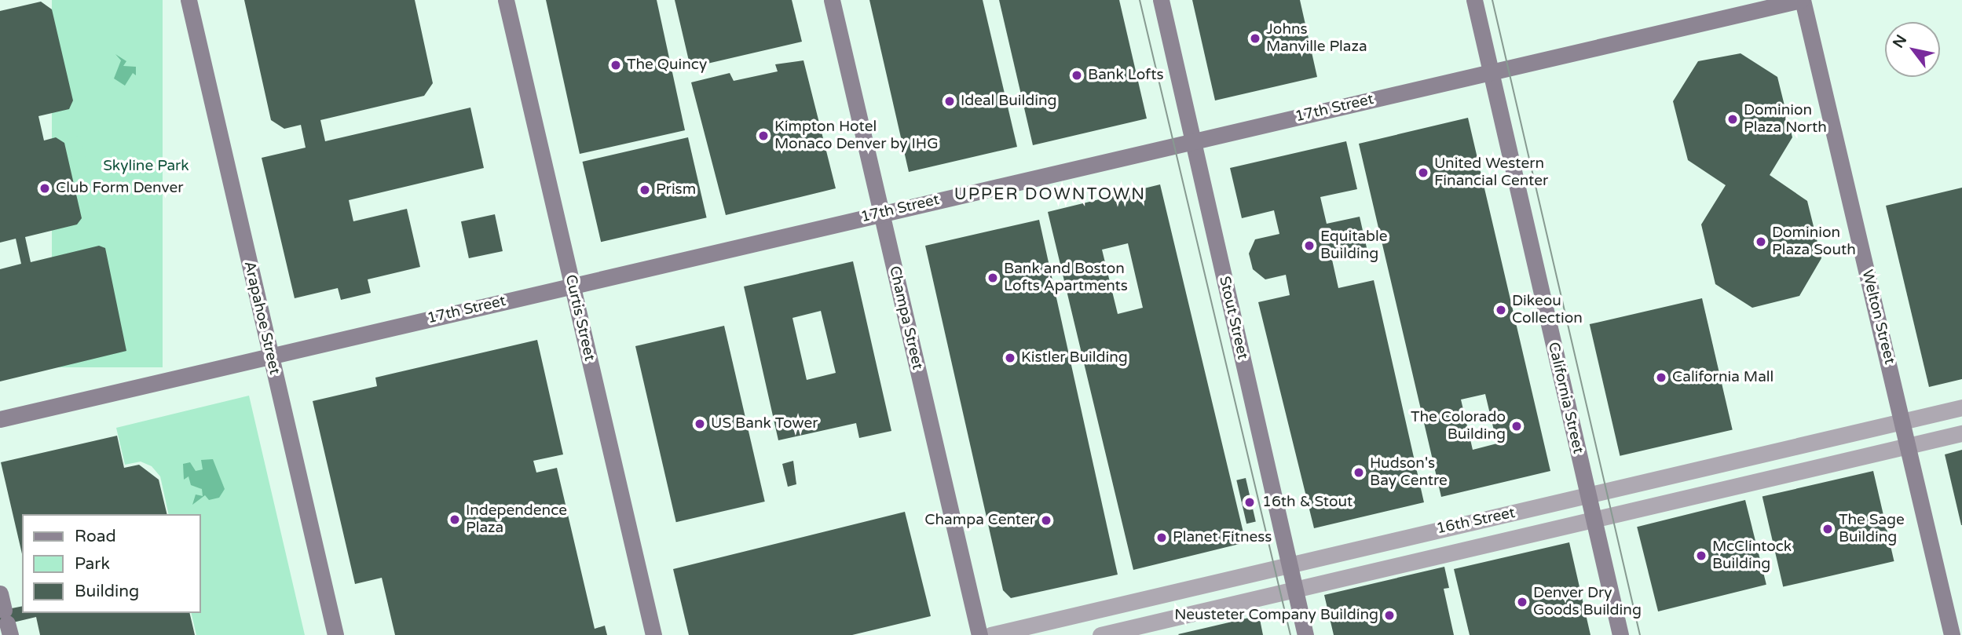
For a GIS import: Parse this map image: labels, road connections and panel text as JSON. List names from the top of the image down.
{
  "streets": {
    "main road": [
      "17th Street",
      "Welton Street",
      "Arapahoe Street",
      "Curtis Street",
      "Champa Street",
      "Stout Street",
      "California Street"
    ],
    "street": ["16th Street"]
  },
  "crossings": [
    ["17th Street", "Welton Street"],
    ["17th Street", "Arapahoe Street"],
    ["17th Street", "Curtis Street"],
    ["17th Street", "Champa Street"],
    ["17th Street", "Stout Street"],
    ["17th Street", "California Street"],
    ["Welton Street", "16th Street"],
    ["Stout Street", "16th Street"],
    ["California Street", "16th Street"]
  ],
  "districts": ["UPPER DOWNTOWN"],
  "parks": ["Skyline Park"],
  "places": [
    "Johns Manville Plaza",
    "The Quincy",
    "Bank Lofts",
    "Ideal Building",
    "Dominion Plaza North",
    "Kimpton Hotel Monaco Denver by IHG",
    "United Western Financial Center",
    "Club Form Denver",
    "Prism",
    "Dominion Plaza South",
    "Equitable Building",
    "Bank and Boston Lofts Apartments",
    "Dikeou Collection",
    "Kistler Building",
    "California Mall",
    "US Bank Tower",
    "The Colorado Building",
    "Hudson's Bay Centre",
    "16th & Stout",
    "Independence Plaza",
    "Champa Center",
    "The Sage Building",
    "Planet Fitness",
    "McClintock Building",
    "Denver Dry Goods Building",
    "Neusteter Company Building"
  ],
  "legend": ["Road", "Park", "Building"],
  "north": "top left"
}
